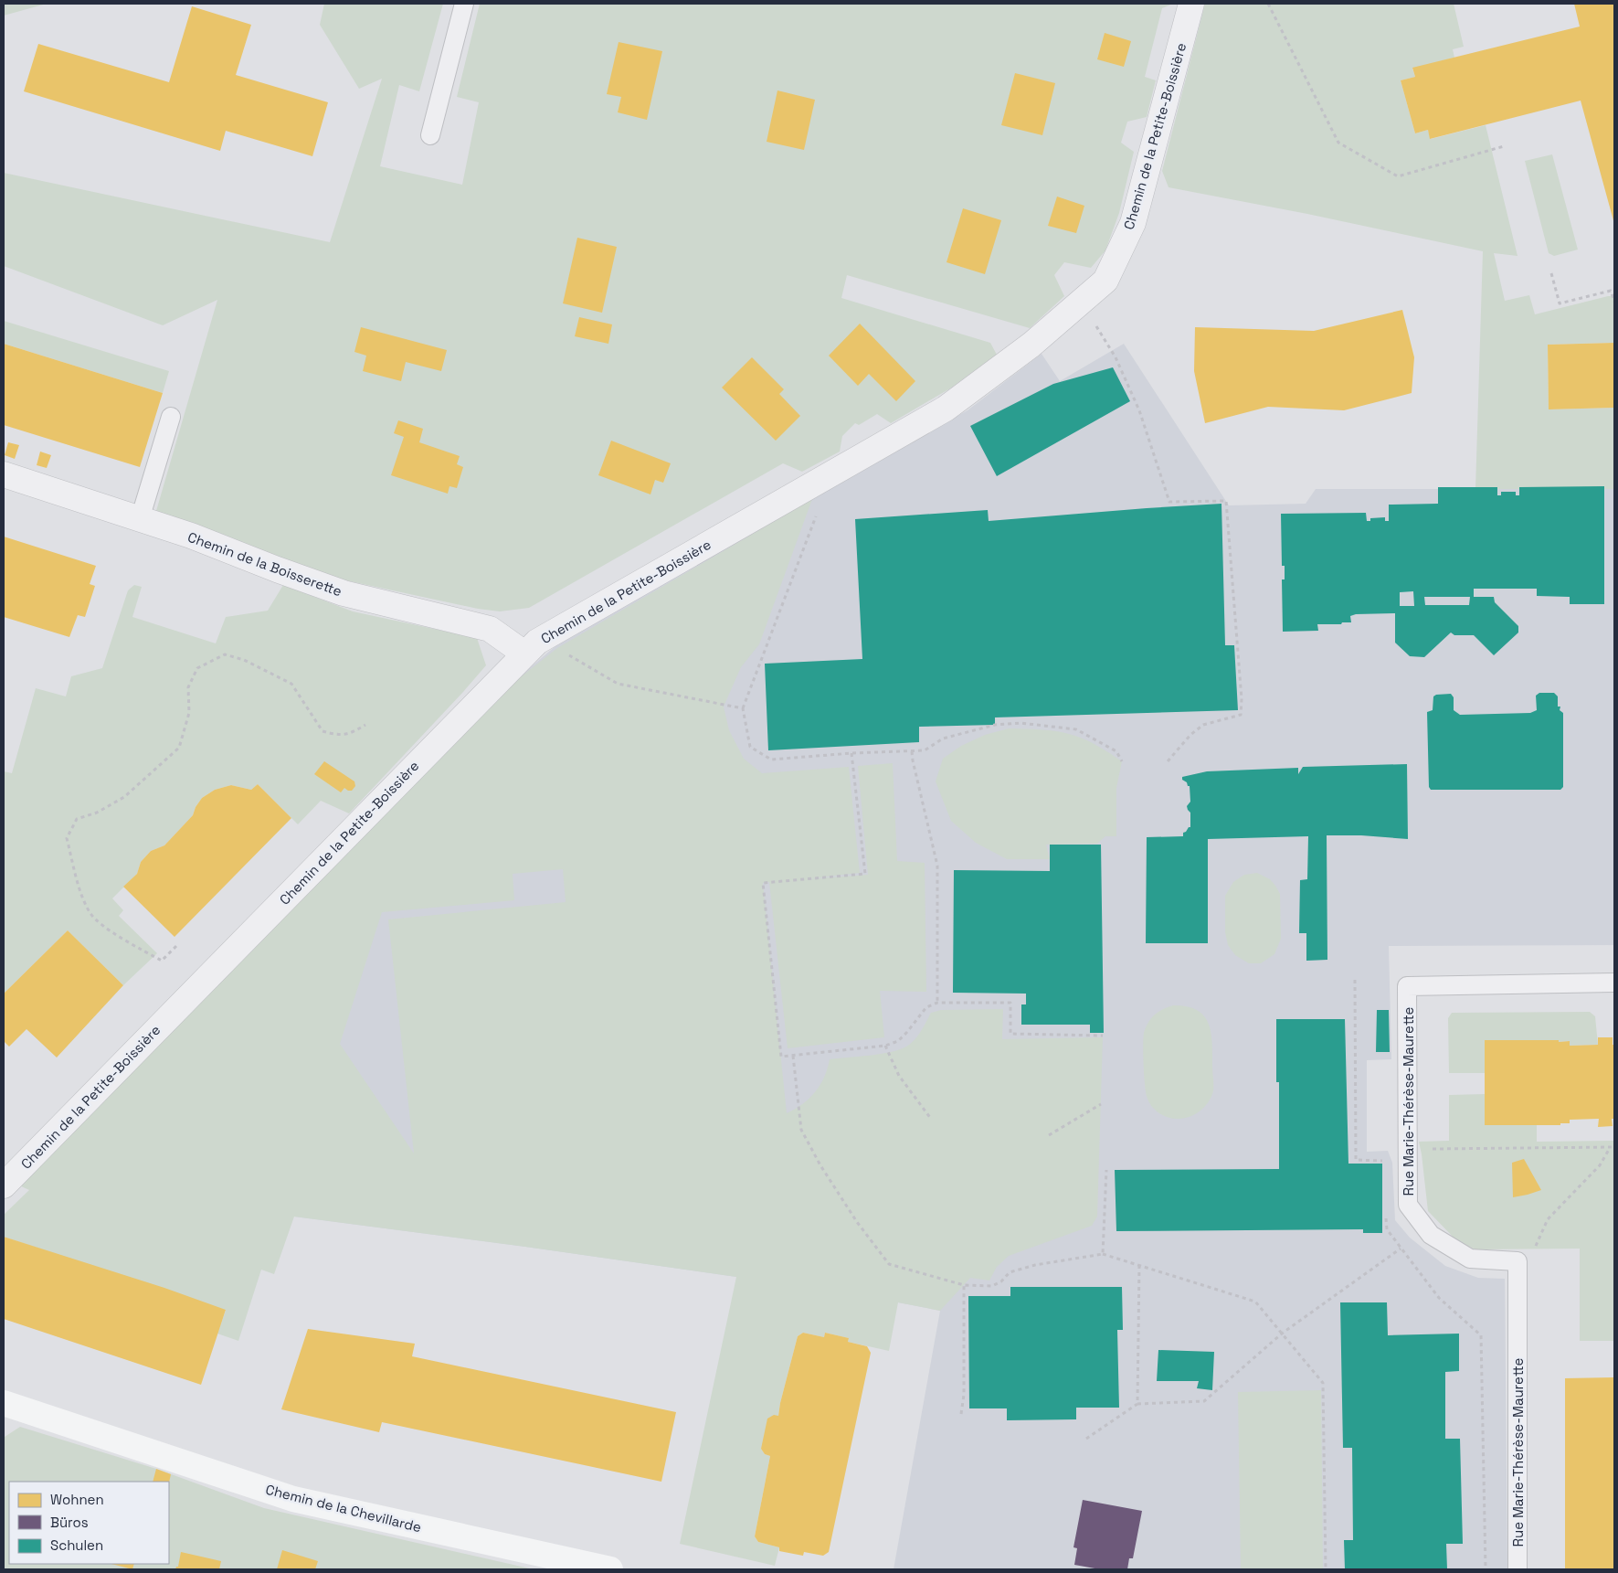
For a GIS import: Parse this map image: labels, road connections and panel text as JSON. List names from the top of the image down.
{
  "streets": {
    "street": ["Chemin de la Petite-Boissière", "Chemin de la Boisserette", "Chemin de la Chevillarde"],
    "lane": ["Rue Marie-Thérèse-Maurette"]
  },
  "crossings": [
    ["Chemin de la Petite-Boissière", "Chemin de la Boisserette"]
  ],
  "legend": ["Wohnen", "Büros", "Schulen"]
}
